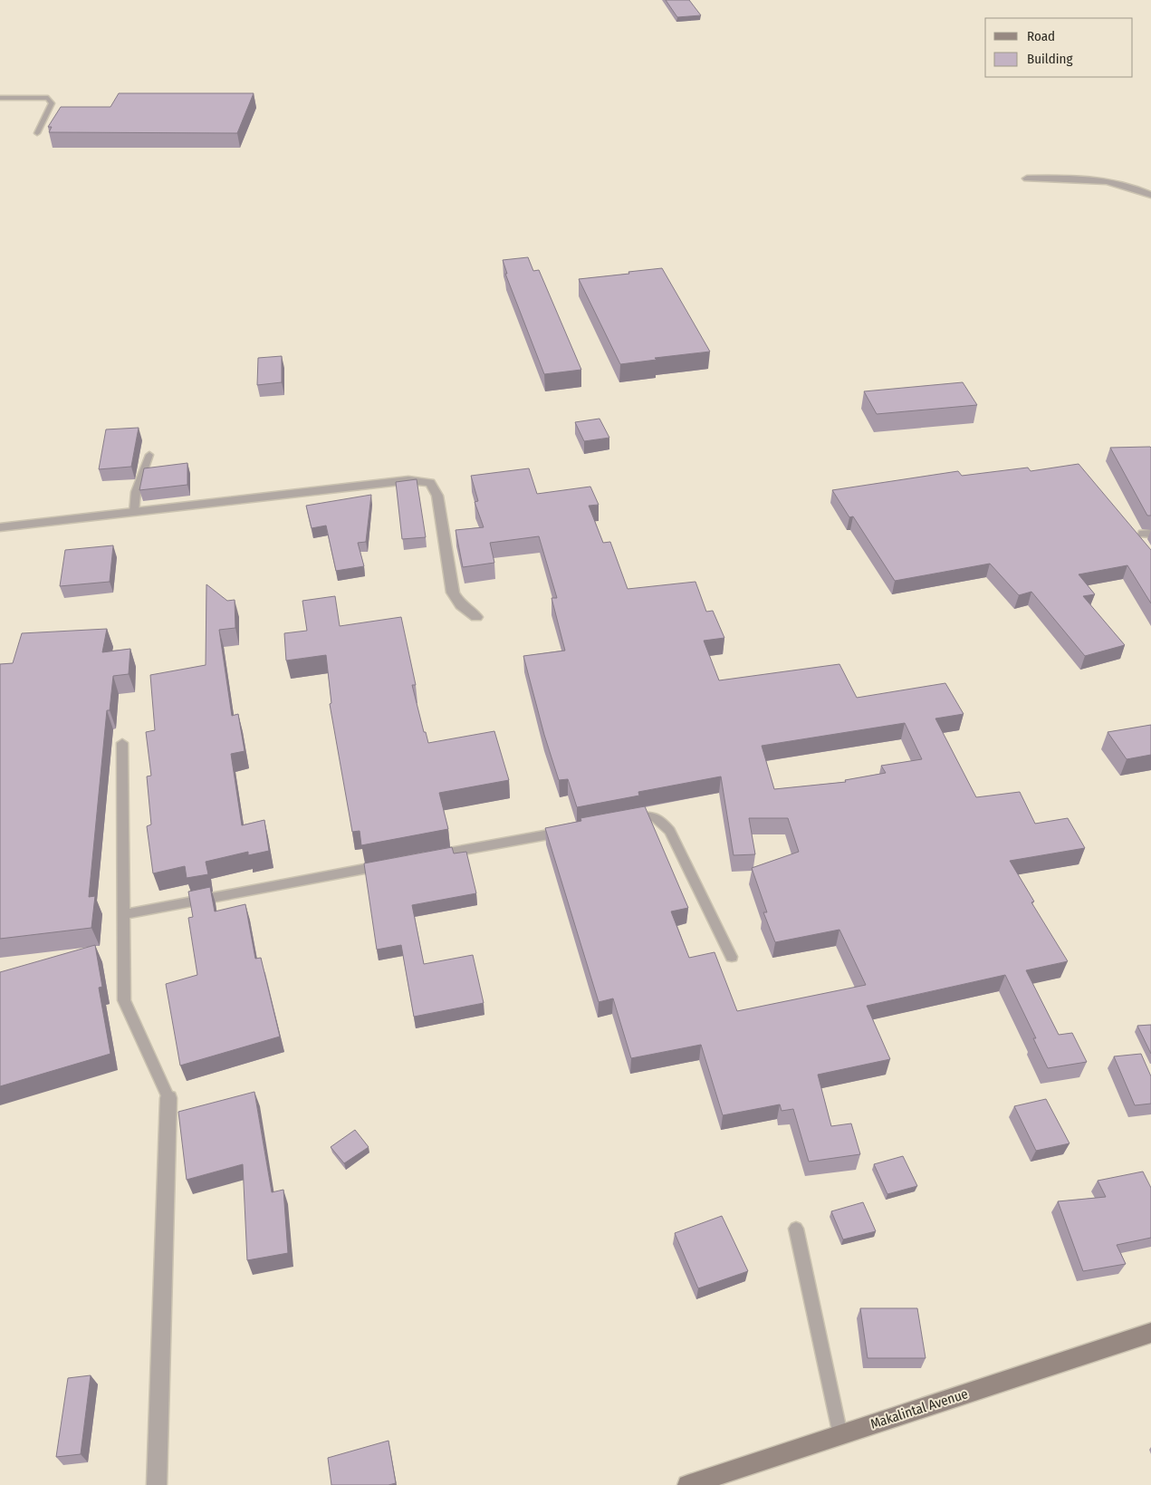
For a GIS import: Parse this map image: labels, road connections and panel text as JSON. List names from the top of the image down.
{
  "streets": {
    "main road": ["Makalintal Avenue"]
  },
  "legend": ["Road", "Building"]
}
